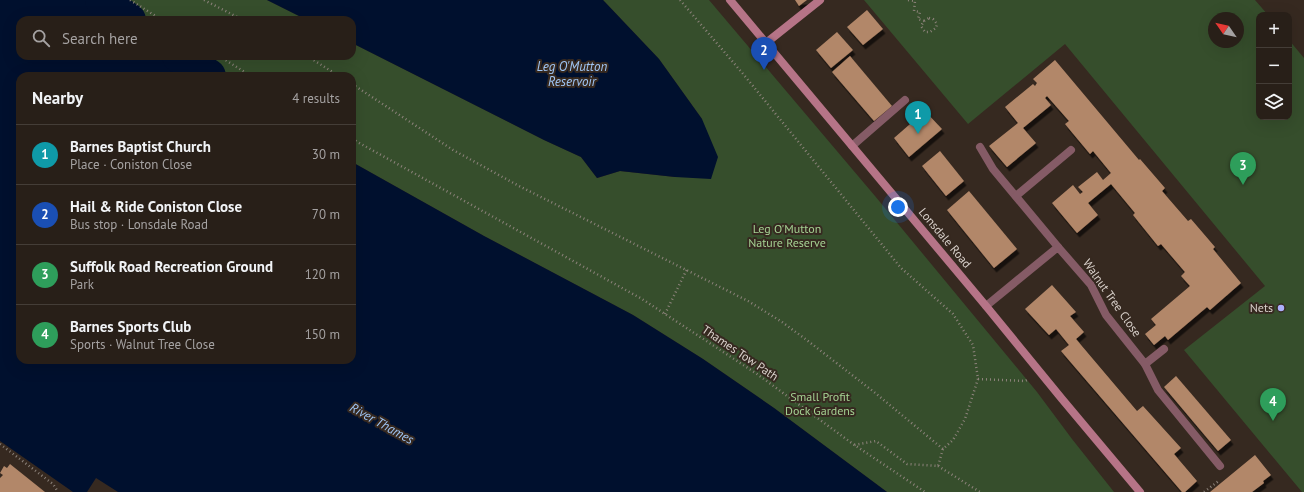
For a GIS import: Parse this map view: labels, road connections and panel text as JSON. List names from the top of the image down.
{
  "streets": {
    "main road": ["Lonsdale Road"],
    "street": ["Walnut Tree Close"],
    "path": ["Thames Tow Path"]
  },
  "water": ["Leg O'Mutton Reservoir", "River Thames"],
  "parks": ["Leg O'Mutton Nature Reserve", "Small Profit Dock Gardens"],
  "places": ["Nets"],
  "north": "top left",
  "page": {
    "map_buttons": ["+", "−"],
    "search": "Search here",
    "pins": [
      "2",
      "1",
      "3",
      "4"
    ],
    "heading": ["Nearby", "4 results"],
    "list": [
      {
        "mark": "1",
        "name": "Barnes Baptist Church",
        "note": "Place · Coniston Close",
        "value": "30 m"
      },
      {
        "mark": "2",
        "name": "Hail & Ride Coniston Close",
        "note": "Bus stop · Lonsdale Road",
        "value": "70 m"
      },
      {
        "mark": "3",
        "name": "Suffolk Road Recreation Ground",
        "note": "Park",
        "value": "120 m"
      },
      {
        "mark": "4",
        "name": "Barnes Sports Club",
        "note": "Sports · Walnut Tree Close",
        "value": "150 m"
      }
    ]
  }
}
